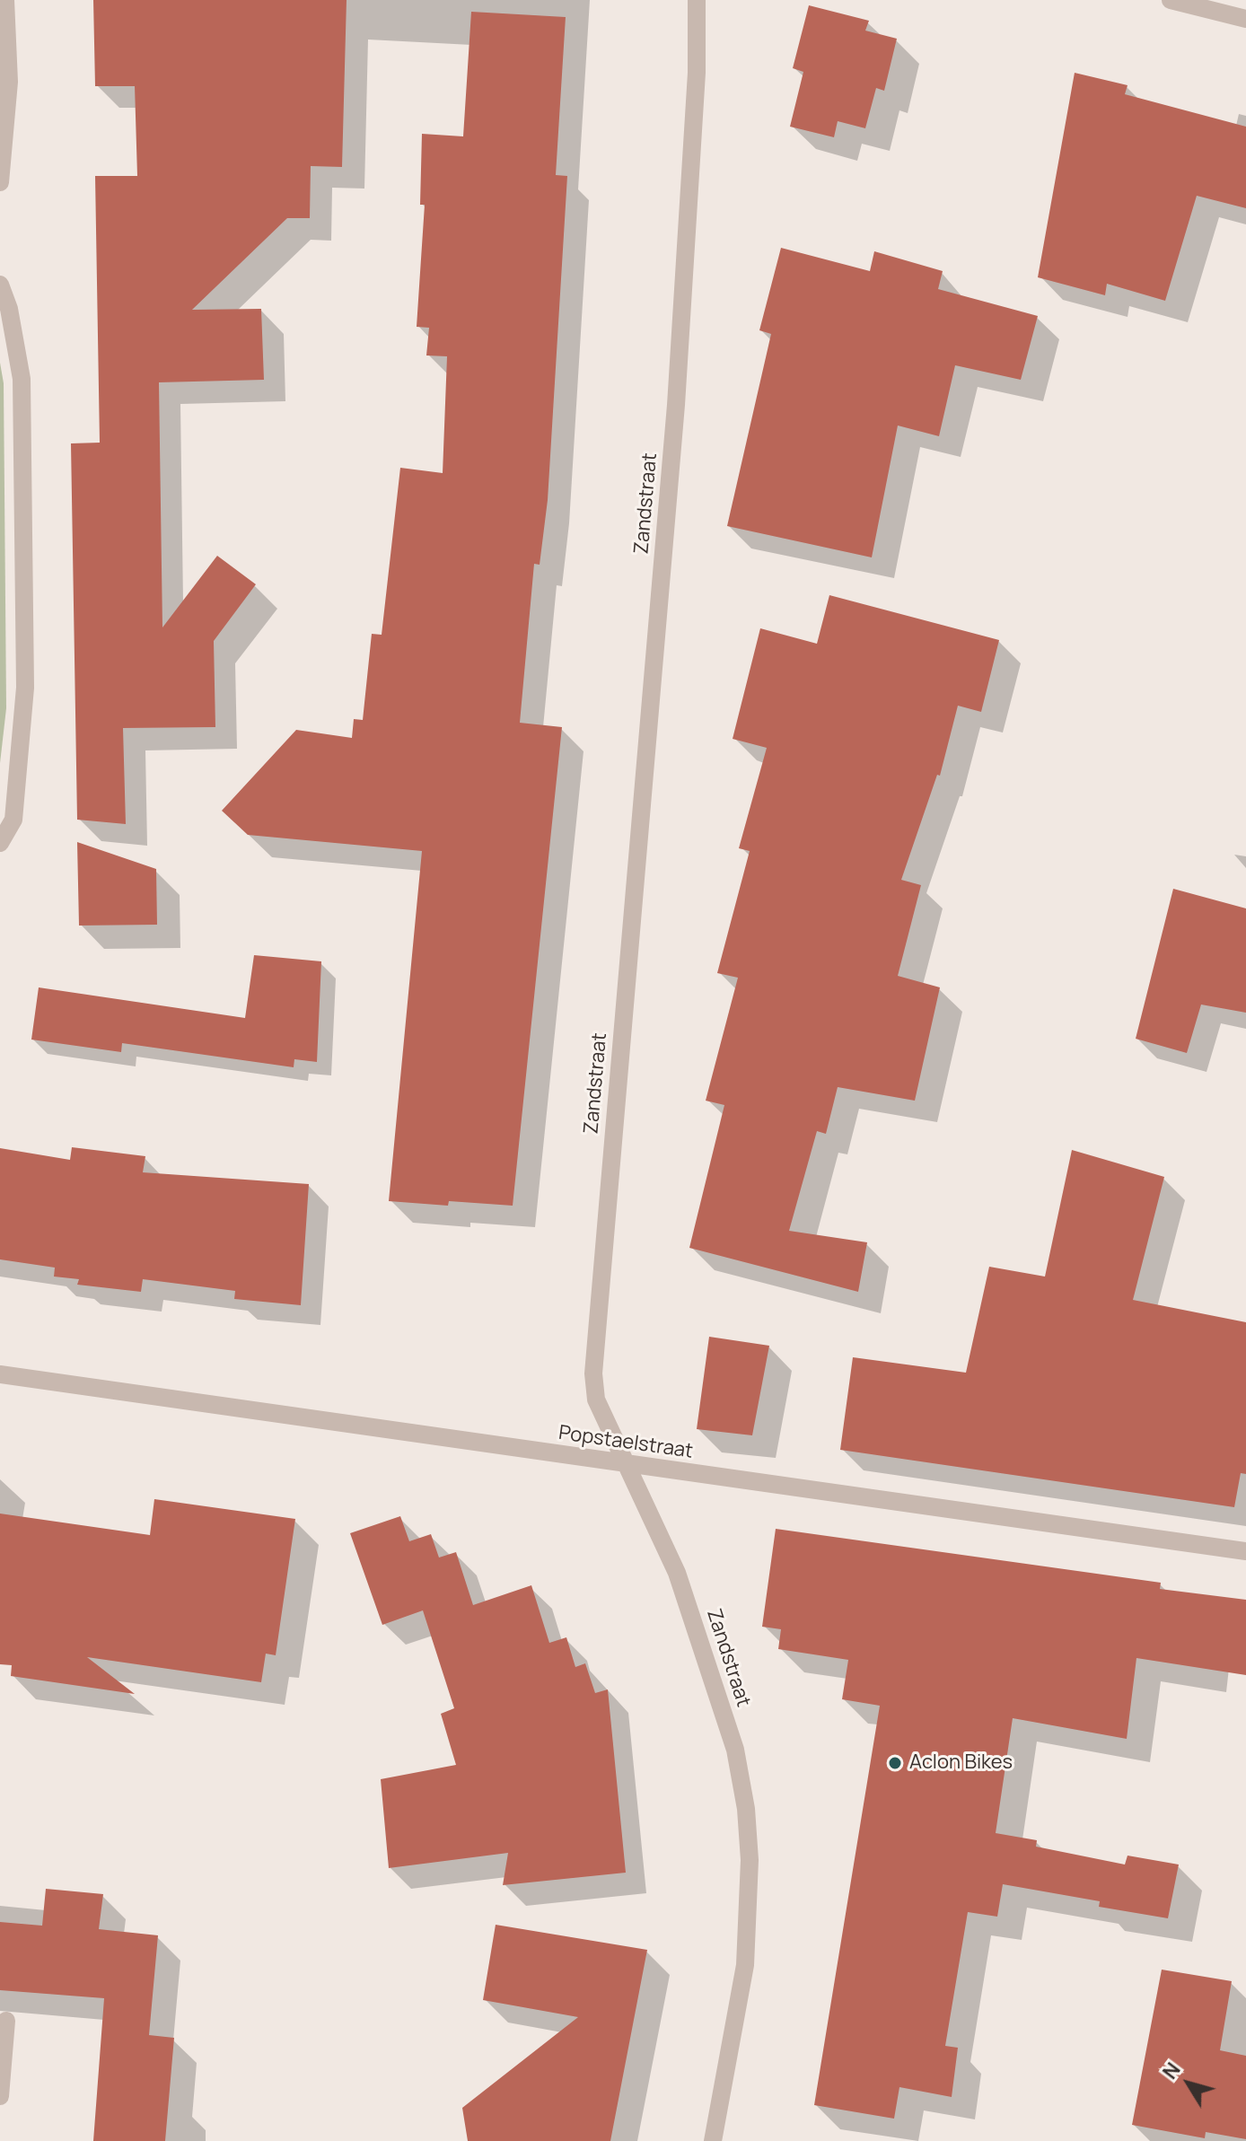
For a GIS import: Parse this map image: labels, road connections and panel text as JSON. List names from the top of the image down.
{
  "streets": {
    "street": ["Zandstraat", "Popstaelstraat"]
  },
  "crossings": [
    ["Zandstraat", "Popstaelstraat"]
  ],
  "places": ["Aclon Bikes"],
  "north": "top left"
}
